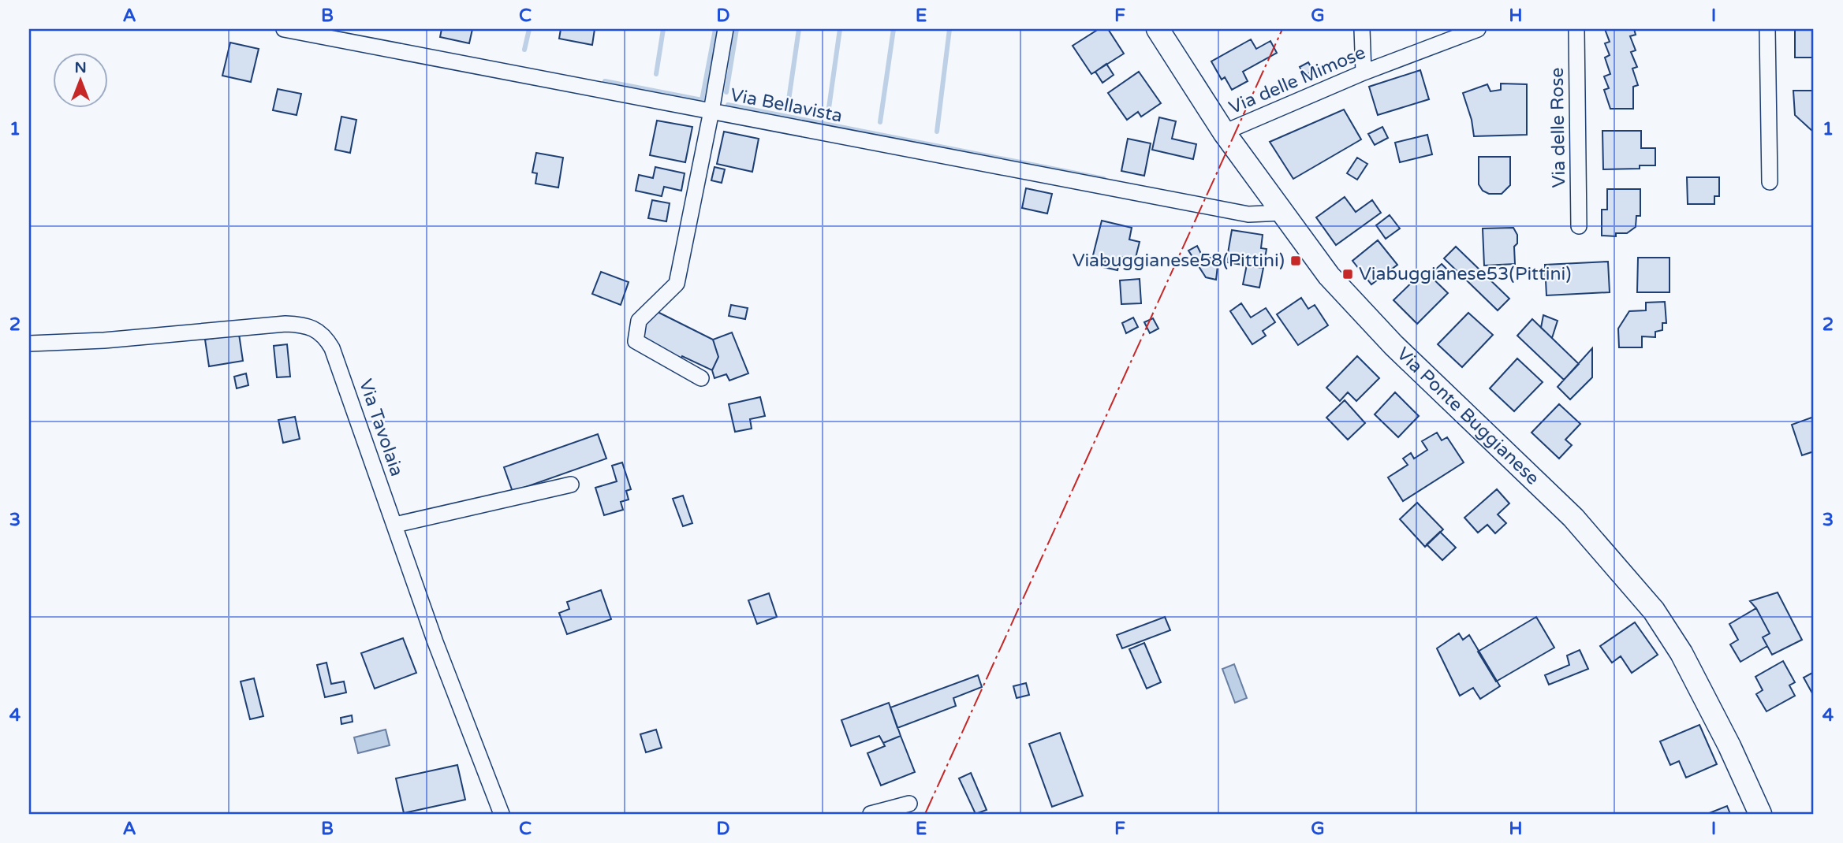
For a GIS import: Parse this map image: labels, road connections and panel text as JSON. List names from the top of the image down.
{
  "streets": {
    "main road": ["Via Ponte Buggianese"],
    "street": [
      "Via delle Mimose",
      "Via Bellavista",
      "Via delle Rose",
      "Via Tavolaia"
    ]
  },
  "crossings": [
    ["Via delle Mimose", "Via Ponte Buggianese"],
    ["Via Bellavista", "Via Ponte Buggianese"]
  ],
  "places": {
    "transit": ["Viabuggianese58(Pittini)", "Viabuggianese53(Pittini)"]
  },
  "north": "top",
  "grid": {
    "columns": [
      "A",
      "B",
      "C",
      "D",
      "E",
      "F",
      "G",
      "H",
      "I"
    ],
    "rows": [
      "1",
      "2",
      "3",
      "4"
    ]
  }
}
